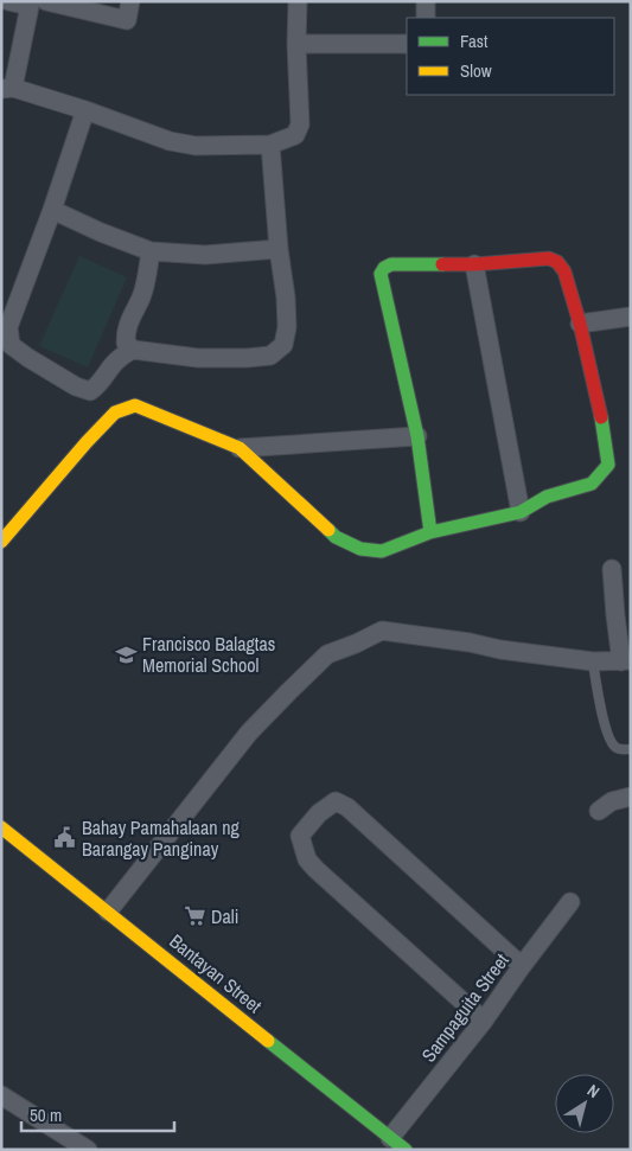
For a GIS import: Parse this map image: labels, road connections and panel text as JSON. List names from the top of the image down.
{
  "streets": {
    "street": ["Bantayan Street", "Sampaguita Street"]
  },
  "crossings": [
    ["Bantayan Street", "Sampaguita Street"]
  ],
  "places": {
    "school or university": ["Francisco Balagtas Memorial School"],
    "public building": ["Bahay Pamahalaan ng Barangay Panginay"],
    "supermarket": ["Dali"]
  },
  "legend": ["Fast", "Slow"],
  "scale_bar": "50 m",
  "north": "top right"
}
